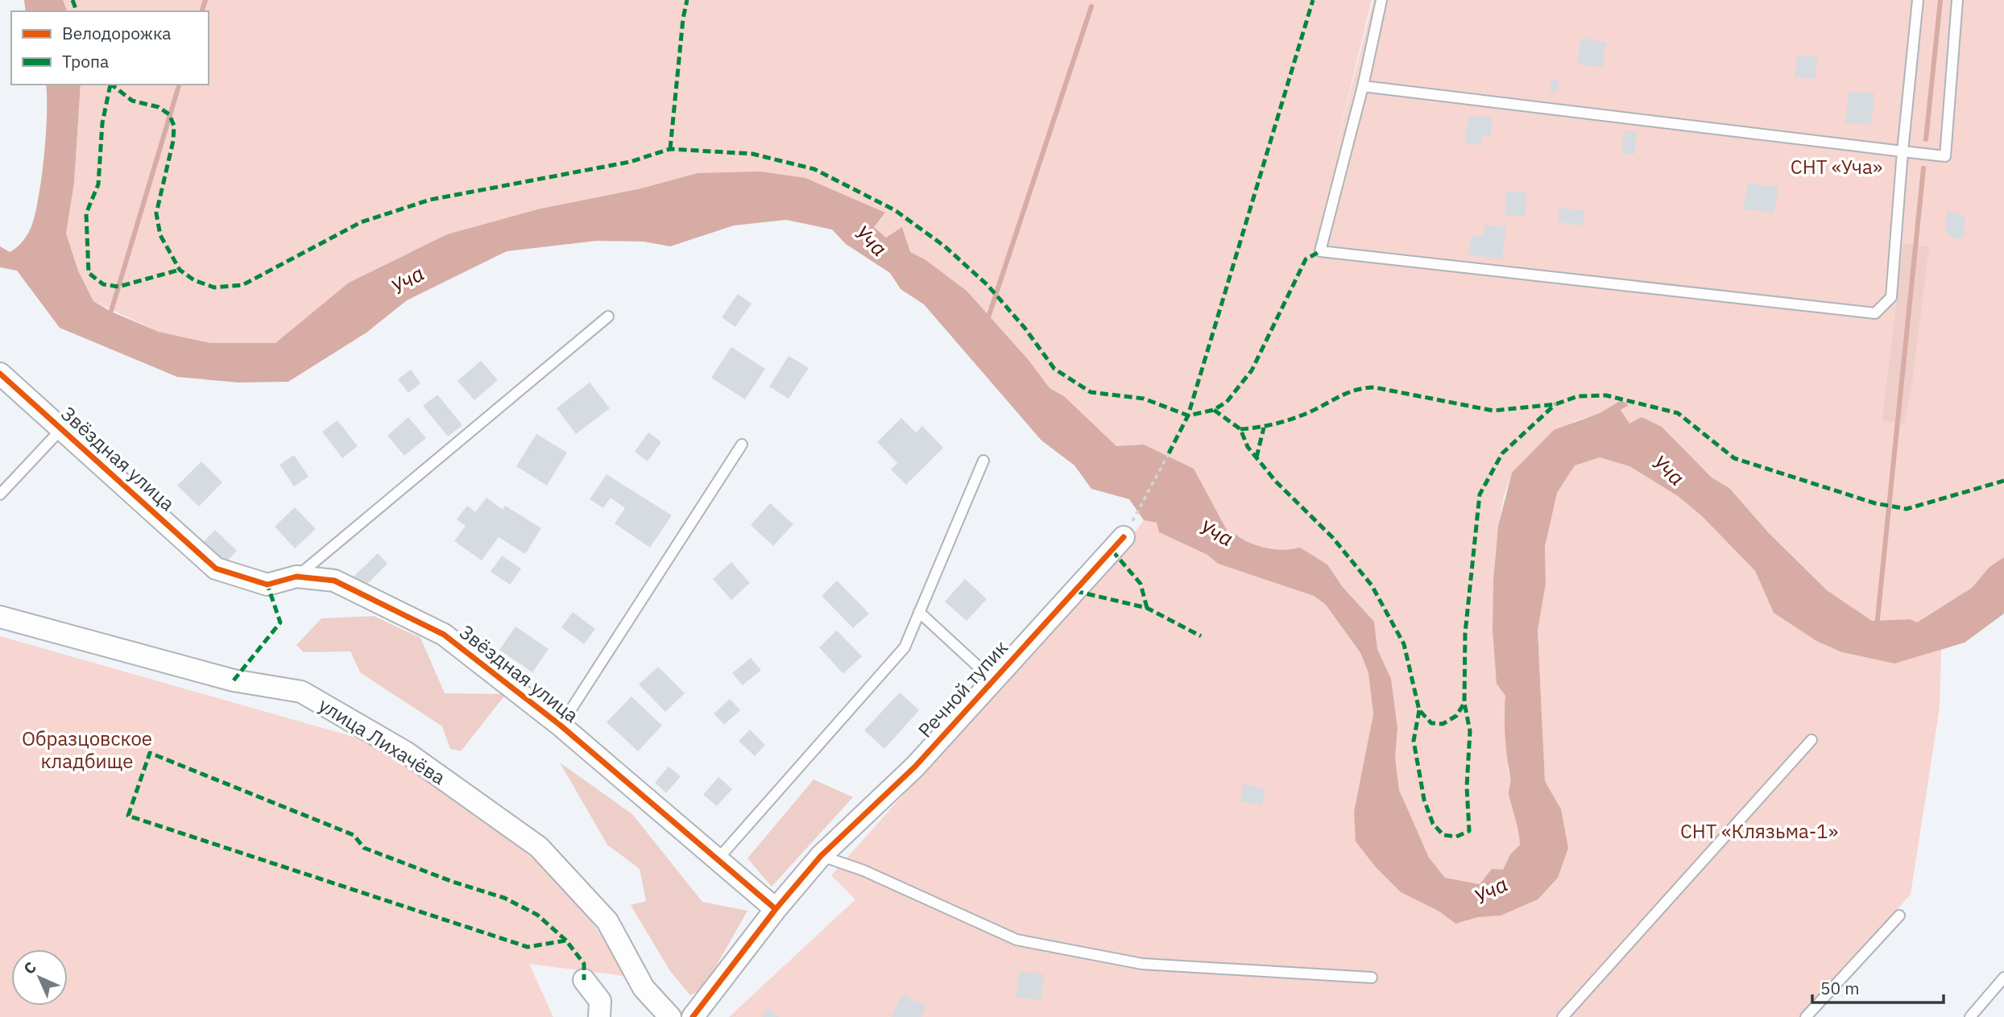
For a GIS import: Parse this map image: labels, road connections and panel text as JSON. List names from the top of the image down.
{
  "streets": {
    "street": ["Звёздная улица", "Речной тупик", "улица Лихачёва"]
  },
  "crossings": [
    ["Звёздная улица", "Речной тупик"]
  ],
  "water": ["Уча"],
  "parks": ["СНТ «Уча»", "Образцовское кладбище", "СНТ «Клязьма-1»"],
  "legend": ["Велодорожка", "Тропа"],
  "scale_bar": "50 m",
  "north": "top left"
}
